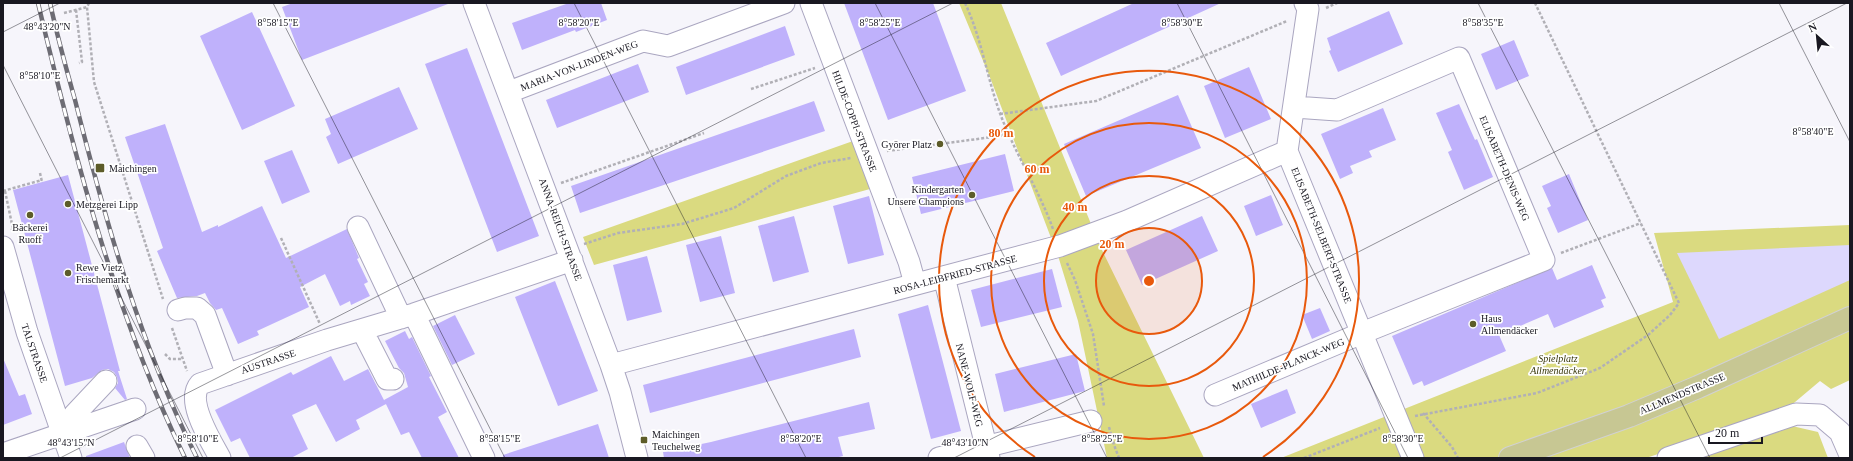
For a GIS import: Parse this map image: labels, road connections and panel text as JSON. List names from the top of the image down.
{
  "streets": {
    "main road": ["ALLMENDSTRASSE"],
    "street": [
      "MARIA-VON-LINDEN-WEG",
      "HILDE-COPPI-STRASSE",
      "ELISABETH-DENIS-WEG",
      "ANNA-REICH-STRASSE",
      "ELISABETH-SELBERT-STRASSE",
      "ROSA-LEIBFRIED-STRASSE",
      "TALSTRASSE",
      "AUSTRASSE",
      "MATHILDE-PLANCK-WEG",
      "NANE-WOLF-WEG"
    ]
  },
  "crossings": [
    ["MARIA-VON-LINDEN-WEG", "ANNA-REICH-STRASSE"],
    ["HILDE-COPPI-STRASSE", "ROSA-LEIBFRIED-STRASSE"],
    ["ANNA-REICH-STRASSE", "ROSA-LEIBFRIED-STRASSE"],
    ["ANNA-REICH-STRASSE", "AUSTRASSE"],
    ["ELISABETH-SELBERT-STRASSE", "ROSA-LEIBFRIED-STRASSE"],
    ["ELISABETH-SELBERT-STRASSE", "MATHILDE-PLANCK-WEG"],
    ["ROSA-LEIBFRIED-STRASSE", "NANE-WOLF-WEG"]
  ],
  "parks": ["Spielplatz Allmendäcker"],
  "places": {
    "other": [
      "Györer Platz",
      "Kindergarten Unsere Champions",
      "Metzgerei Lipp",
      "Bäckerei Ruoff",
      "Rewe Vietz Frischemarkt",
      "Haus Allmendäcker"
    ],
    "transit": ["Maichingen", "Maichingen Teuchelweg"]
  },
  "scale_bar": "20 m",
  "north": "top left",
  "coordinates": [
    "8°58'15\"E",
    "8°58'20\"E",
    "8°58'25\"E",
    "8°58'30\"E",
    "8°58'35\"E",
    "48°43'20\"N",
    "8°58'10\"E",
    "8°58'40\"E",
    "48°43'15\"N",
    "48°43'10\"N"
  ],
  "rings": [
    "80 m",
    "60 m",
    "40 m",
    "20 m"
  ]
}
